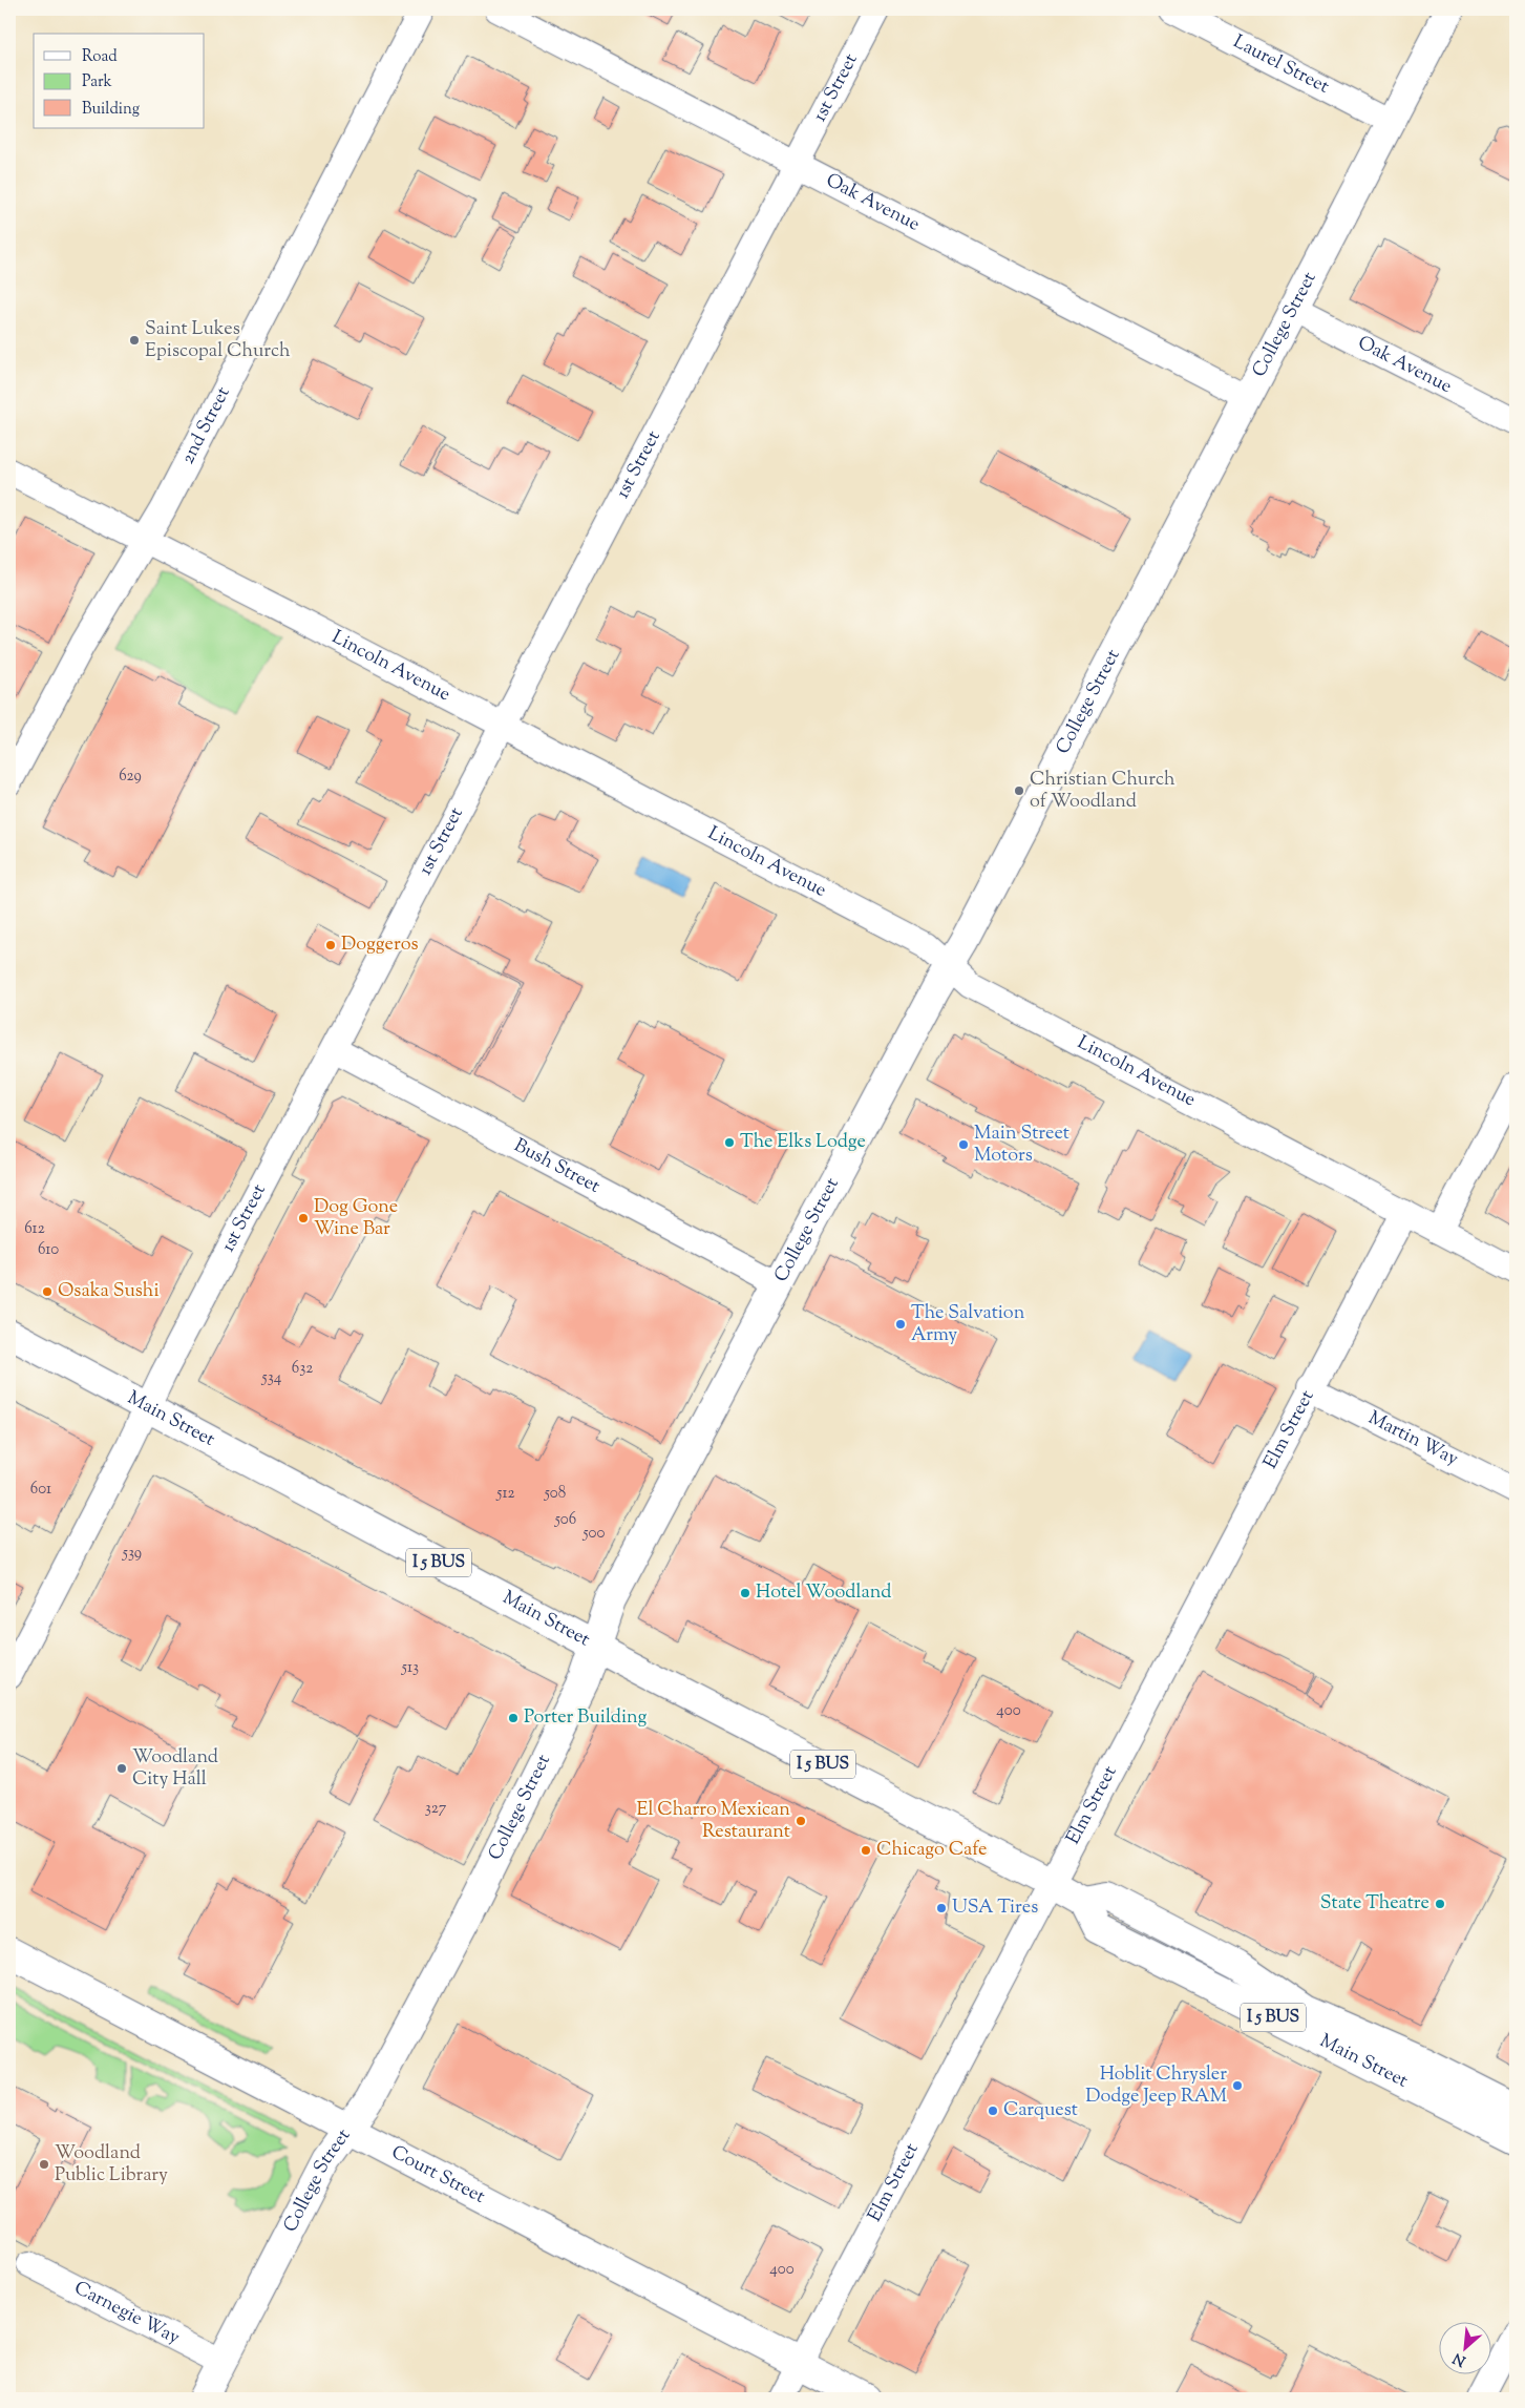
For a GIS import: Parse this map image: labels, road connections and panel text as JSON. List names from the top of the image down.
{
  "streets": {
    "street": [
      "Laurel Street",
      "1st Street",
      "Oak Avenue",
      "College Street",
      "2nd Street",
      "Lincoln Avenue",
      "Bush Street",
      "Main Street",
      "Elm Street",
      "Martin Way",
      "I 5 BUS",
      "Court Street",
      "Carnegie Way"
    ]
  },
  "crossings": [
    ["Laurel Street", "College Street"],
    ["1st Street", "Oak Avenue"],
    ["1st Street", "Lincoln Avenue"],
    ["1st Street", "Bush Street"],
    ["1st Street", "Main Street"],
    ["Oak Avenue", "College Street"],
    ["College Street", "Lincoln Avenue"],
    ["College Street", "Bush Street"],
    ["College Street", "Main Street"],
    ["College Street", "Court Street"],
    ["College Street", "Carnegie Way"],
    ["2nd Street", "Lincoln Avenue"],
    ["Lincoln Avenue", "Elm Street"],
    ["Main Street", "Elm Street"],
    ["Elm Street", "Martin Way"],
    ["Elm Street", "Court Street"]
  ],
  "places": [
    "Saint Lukes Episcopal Church",
    "Christian Church of Woodland",
    "Doggeros",
    "The Elks Lodge",
    "Main Street Motors",
    "Dog Gone Wine Bar",
    "Osaka Sushi",
    "The Salvation Army",
    "Hotel Woodland",
    "Porter Building",
    "Woodland City Hall",
    "El Charro Mexican Restaurant",
    "Chicago Cafe",
    "State Theatre",
    "USA Tires",
    "Hoblit Chrysler Dodge Jeep RAM",
    "Carquest",
    "Woodland Public Library"
  ],
  "house_numbers": [
    "629",
    "612",
    "610",
    "632",
    "534",
    "601",
    "512",
    "508",
    "506",
    "500",
    "539",
    "513",
    "400",
    "327",
    "400"
  ],
  "legend": ["Road", "Park", "Building"],
  "north": "bottom left"
}
